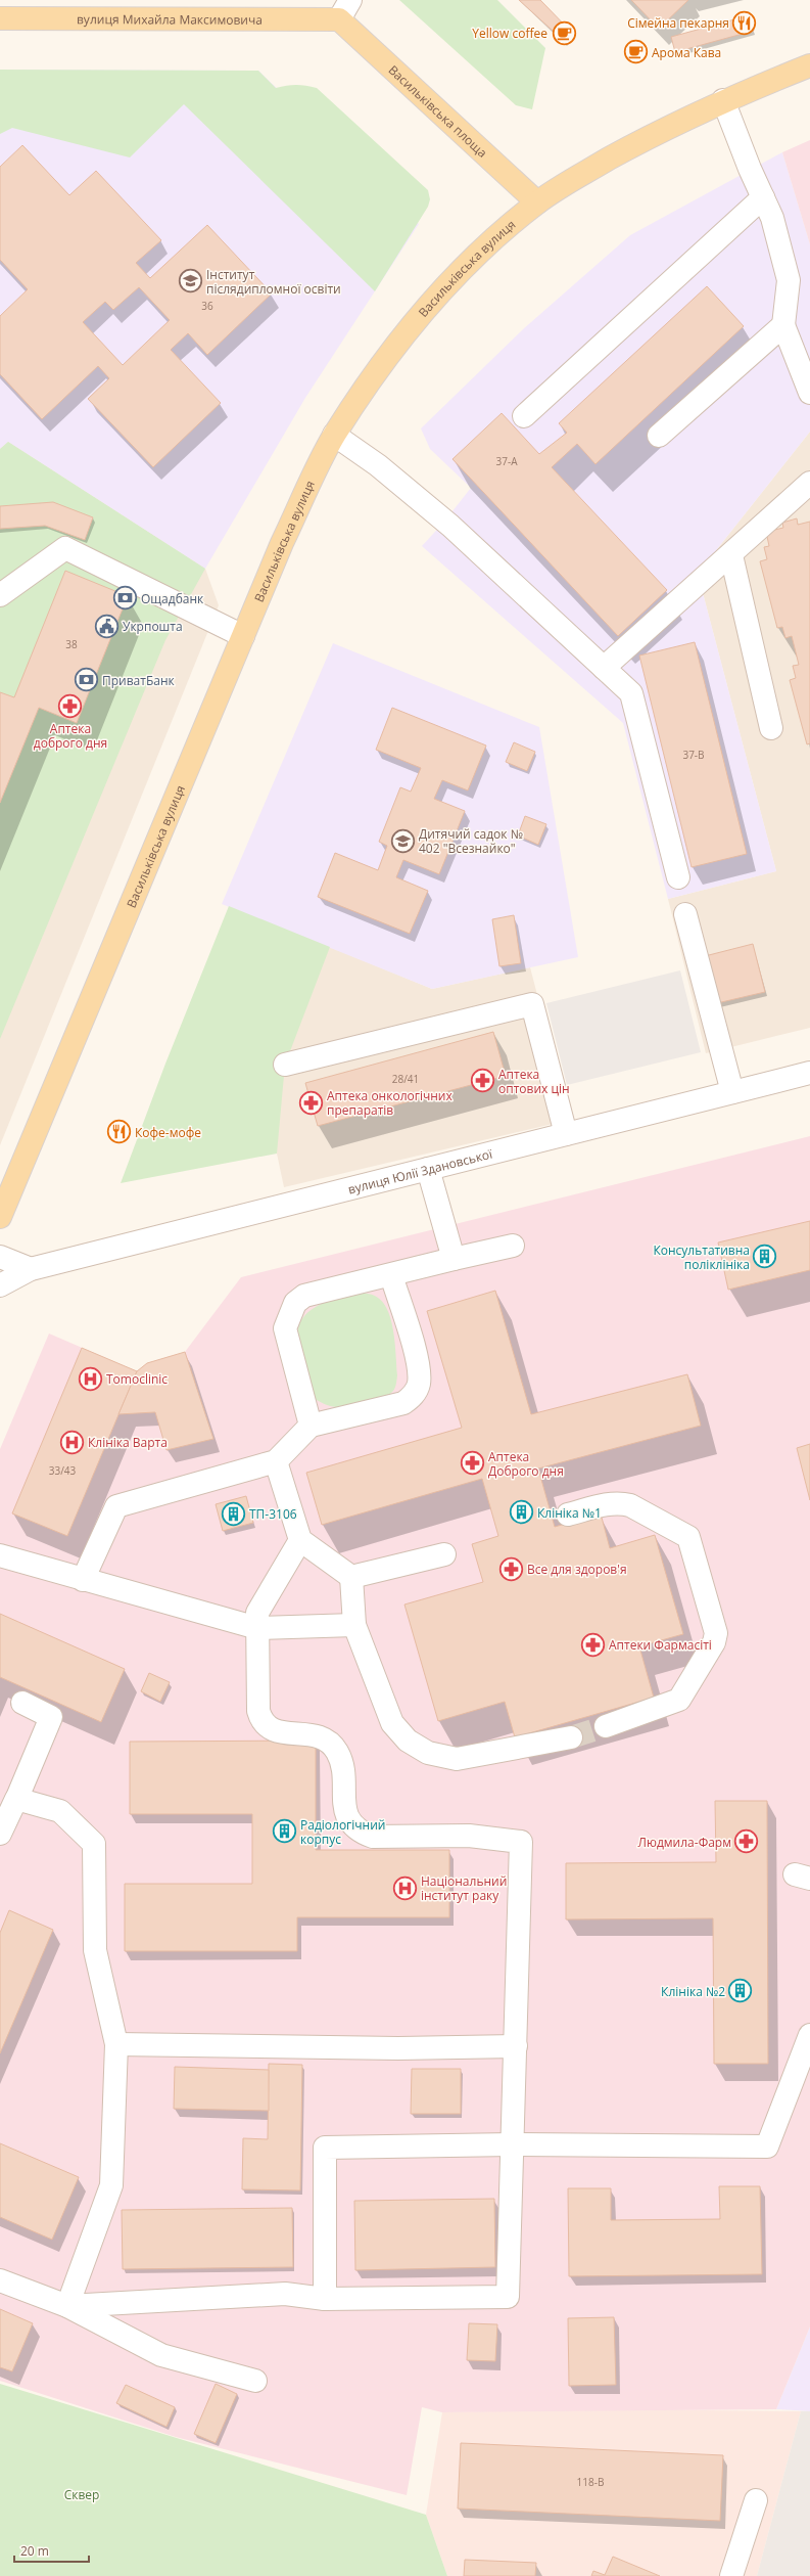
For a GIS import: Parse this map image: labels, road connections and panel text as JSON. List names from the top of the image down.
{
  "streets": {
    "main road": ["вулиця Михайла Максимовича", "Васильківська площа", "Васильківська вулиця"],
    "street": ["вулиця Юлії Здановської"]
  },
  "crossings": [
    ["вулиця Михайла Максимовича", "Васильківська площа"],
    ["Васильківська площа", "Васильківська вулиця"]
  ],
  "parks": ["Сквер"],
  "places": {
    "restaurant": ["Сімейна пекарня", "Кофе-мофе"],
    "cafe": ["Yellow coffee", "Арома Кава"],
    "school or university": ["Інститут післядипломної освіти", "Дитячий садок № 402 \"Всезнайко\""],
    "bank": ["Ощадбанк", "ПриватБанк"],
    "public building": ["Укрпошта"],
    "pharmacy": [
      "Аптека доброго дня",
      "Аптека оптових цін",
      "Аптека онкологічних препаратів",
      "Аптека Доброго дня",
      "Все для здоров'я",
      "Аптеки Фармасіті",
      "Людмила-Фарм"
    ],
    "building": [
      "Консультативна поліклініка",
      "Клініка №1",
      "ТП-3106",
      "Радіологічний корпус",
      "Клініка №2"
    ],
    "hospital": ["Tomoclinic", "Клініка Варта", "Національний інститут раку"]
  },
  "house_numbers": [
    "36",
    "37-А",
    "38",
    "37-В",
    "28/41",
    "33/43",
    "118-В"
  ],
  "scale_bar": "20 m"
}
